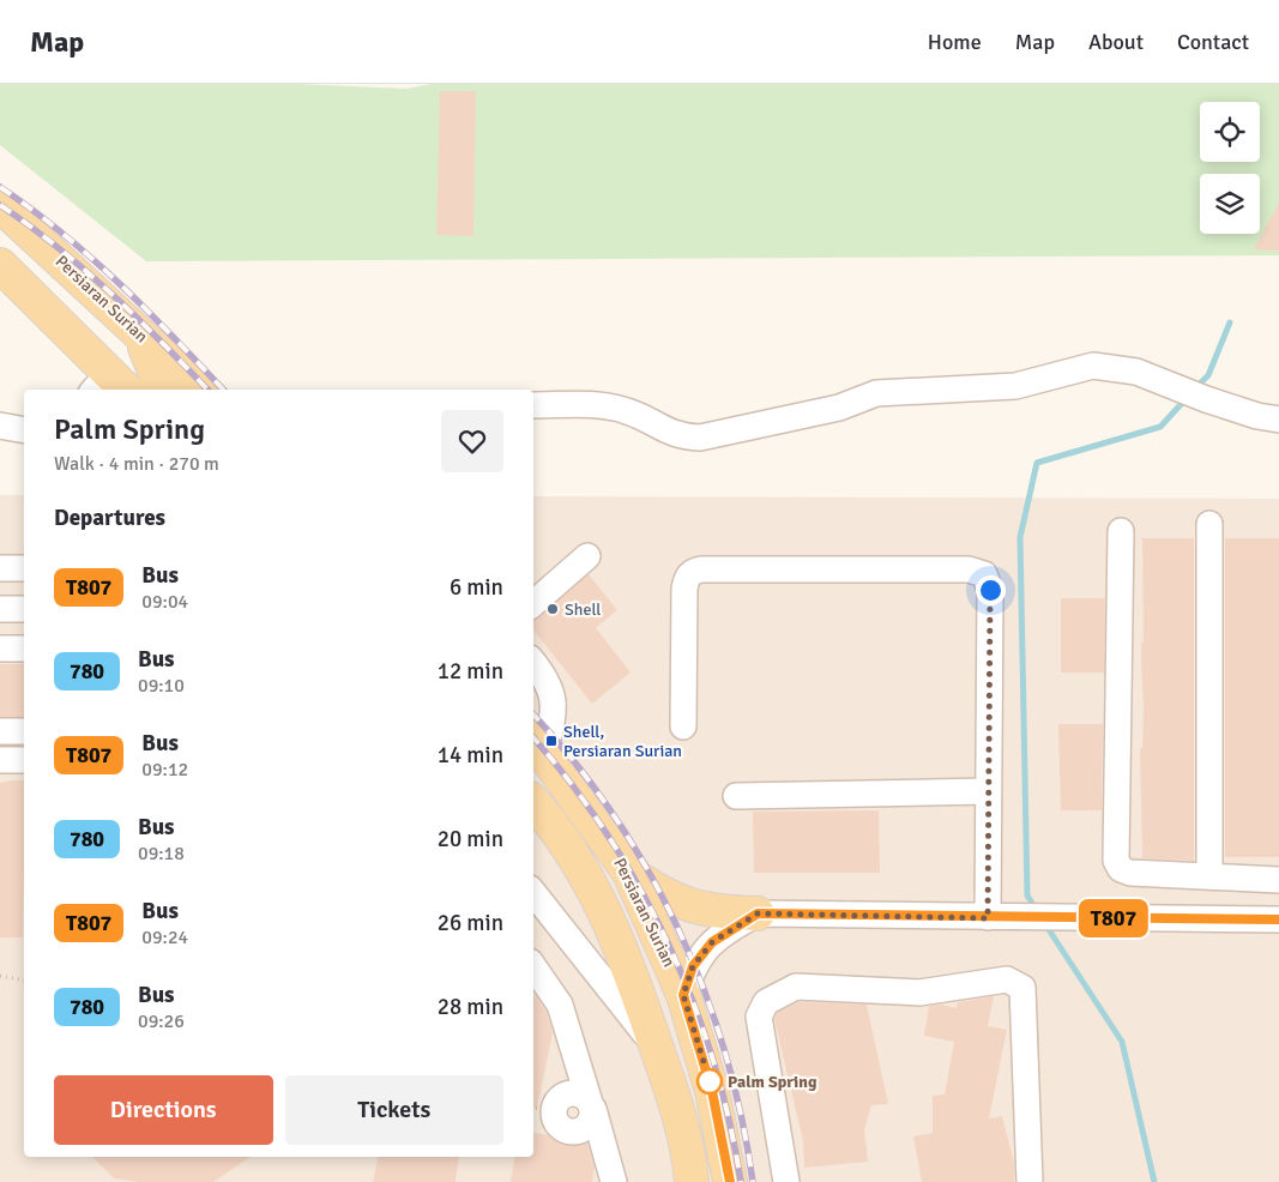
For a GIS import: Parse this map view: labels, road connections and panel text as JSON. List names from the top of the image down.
{
  "streets": {
    "main road": ["Persiaran Surian"]
  },
  "places": {
    "other": ["Shell", "Palm Spring"],
    "transit": ["Shell, Persiaran Surian"]
  },
  "lines": ["bus line T807"],
  "page": {
    "header": "Map",
    "nav": [
      "Home",
      "Map",
      "About",
      "Contact"
    ],
    "on_map": "T807",
    "heading": [
      ["Palm Spring", "Walk · 4 min · 270 m"],
      "Departures"
    ],
    "list": [
      {
        "mark": "T807",
        "name": "Bus",
        "note": "09:04",
        "value": "6 min"
      },
      {
        "mark": "780",
        "name": "Bus",
        "note": "09:10",
        "value": "12 min"
      },
      {
        "mark": "T807",
        "name": "Bus",
        "note": "09:12",
        "value": "14 min"
      },
      {
        "mark": "780",
        "name": "Bus",
        "note": "09:18",
        "value": "20 min"
      },
      {
        "mark": "T807",
        "name": "Bus",
        "note": "09:24",
        "value": "26 min"
      },
      {
        "mark": "780",
        "name": "Bus",
        "note": "09:26",
        "value": "28 min"
      }
    ],
    "buttons": ["Directions", "Tickets"]
  }
}
